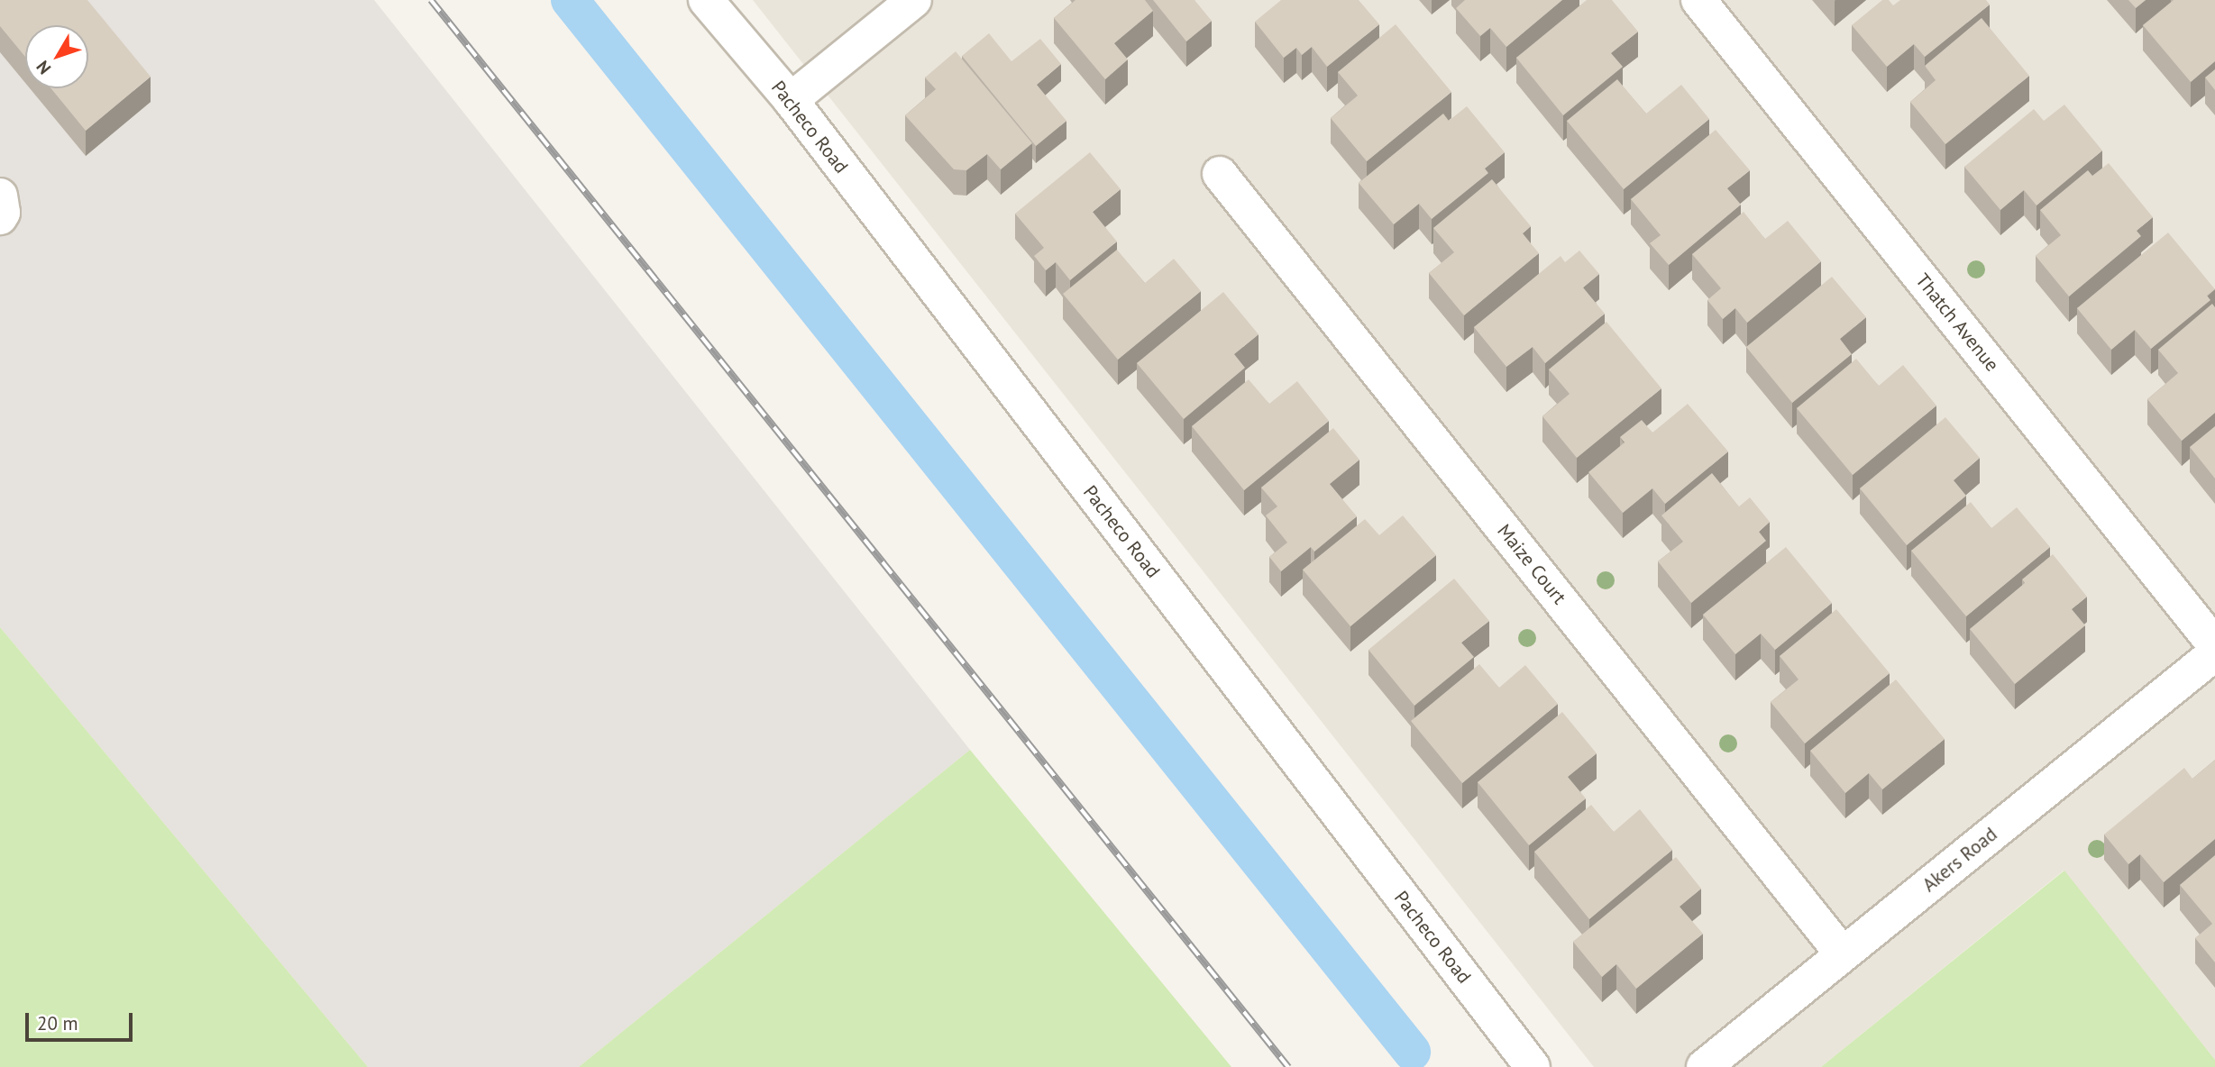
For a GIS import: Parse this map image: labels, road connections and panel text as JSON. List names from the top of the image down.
{
  "streets": {
    "street": [
      "Pacheco Road",
      "Thatch Avenue",
      "Maize Court",
      "Akers Road"
    ]
  },
  "crossings": [
    ["Maize Court", "Akers Road"]
  ],
  "scale_bar": "20 m",
  "north": "bottom left"
}
